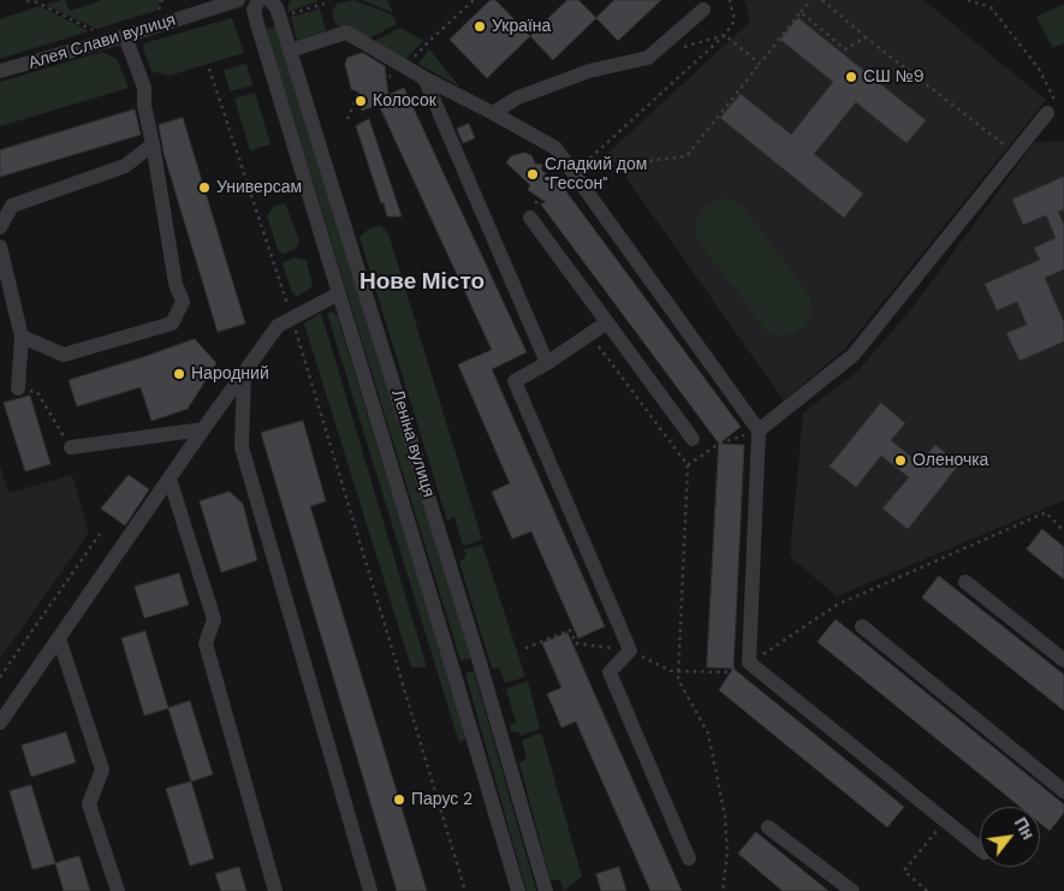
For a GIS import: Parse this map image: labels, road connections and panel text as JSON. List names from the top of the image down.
{
  "streets": {
    "street": ["Алея Слави вулиця", "Леніна вулиця"]
  },
  "districts": ["Нове Місто"],
  "places": [
    "Україна",
    "СШ №9",
    "Колосок",
    "Сладкий дом \"Гессон\"",
    "Универсам",
    "Народний",
    "Оленочка",
    "Парус 2"
  ],
  "north": "top right"
}
